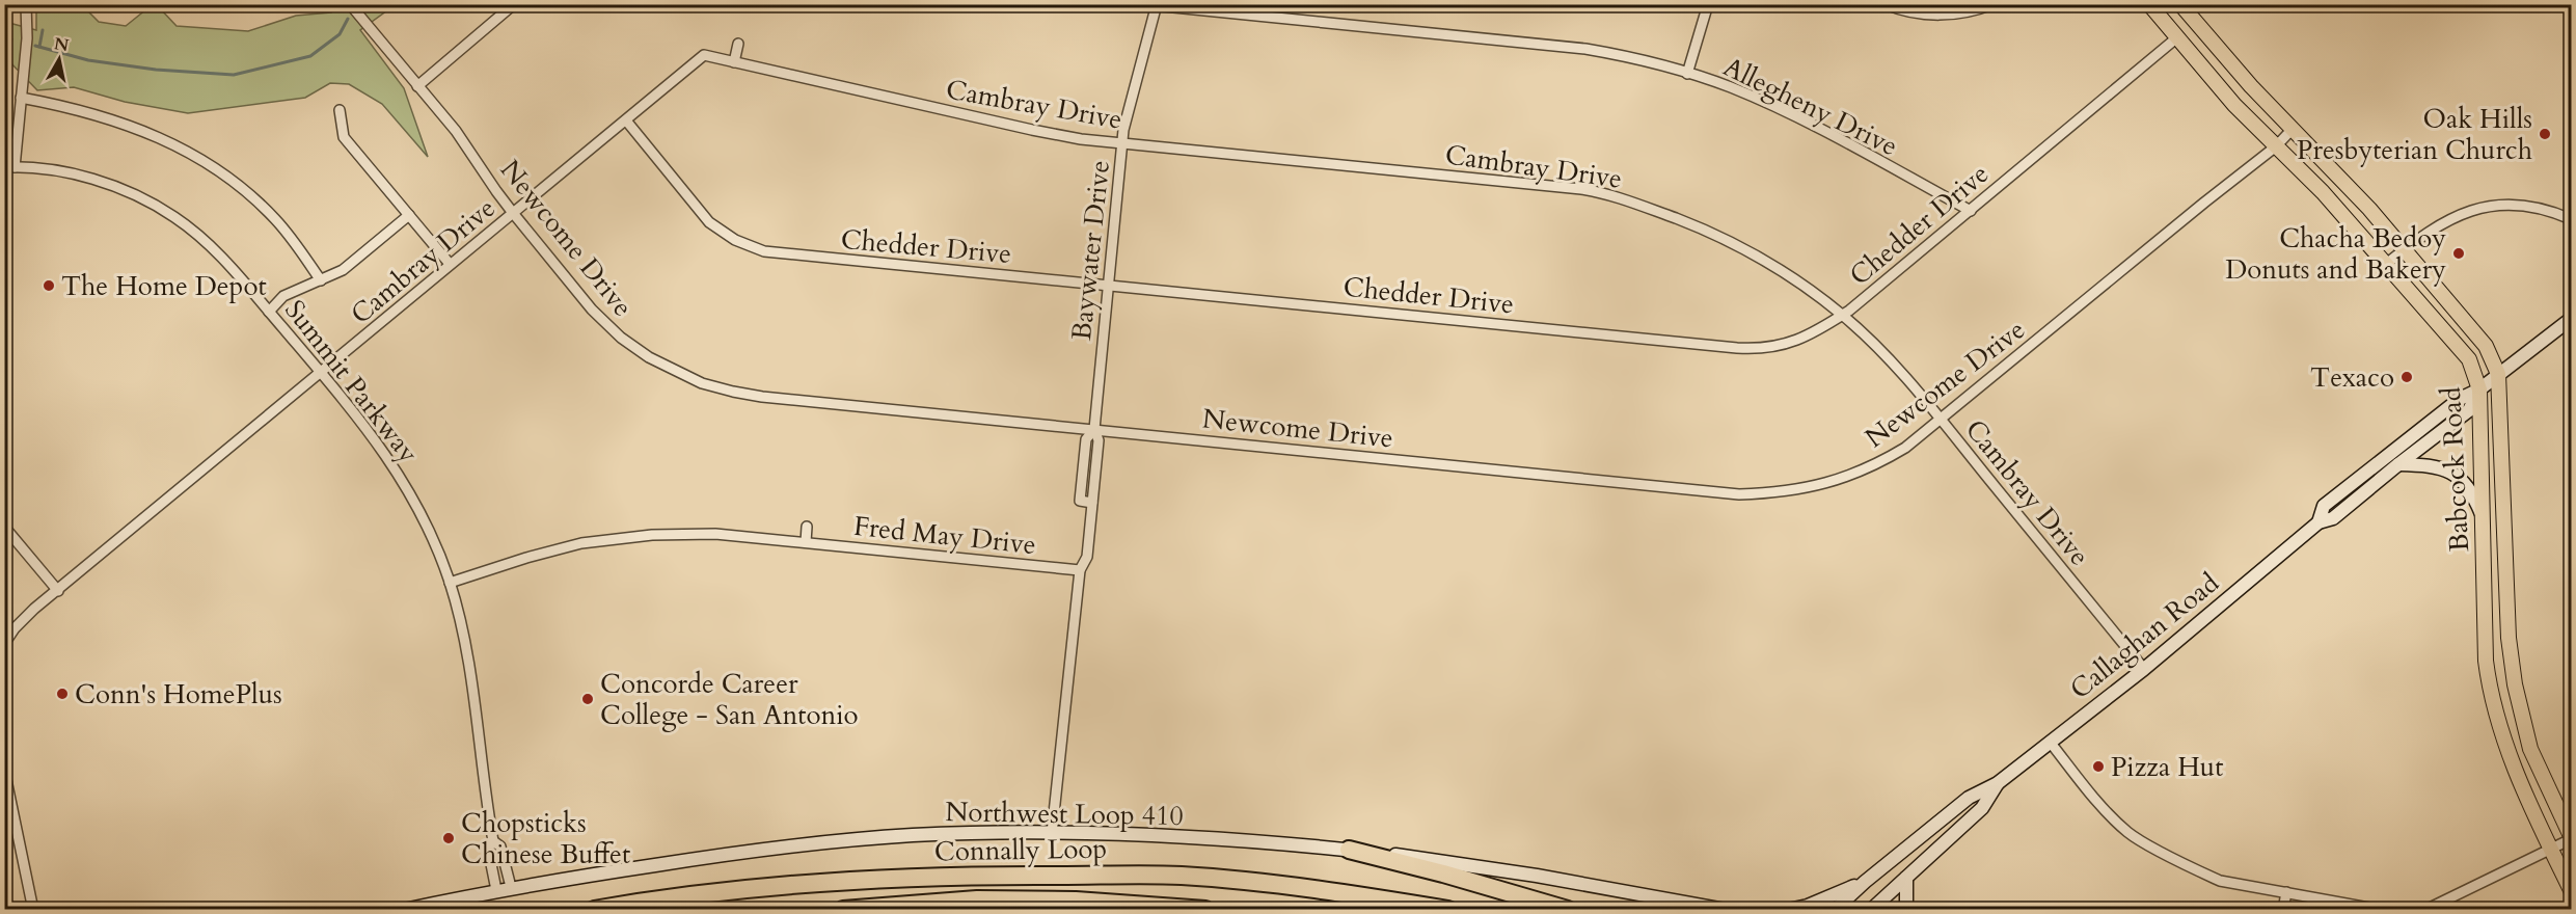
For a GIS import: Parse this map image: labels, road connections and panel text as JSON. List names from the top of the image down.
{
  "streets": {
    "highway": ["Connally Loop"],
    "main road": ["Babcock Road", "Callaghan Road", "Northwest Loop 410"],
    "street": [
      "Cambray Drive",
      "Allegheny Drive",
      "Chedder Drive",
      "Newcome Drive",
      "Baywater Drive",
      "Summit Parkway",
      "Fred May Drive"
    ]
  },
  "crossings": [
    ["Cambray Drive", "Chedder Drive"],
    ["Cambray Drive", "Newcome Drive"],
    ["Cambray Drive", "Baywater Drive"],
    ["Cambray Drive", "Summit Parkway"],
    ["Cambray Drive", "Callaghan Road"],
    ["Allegheny Drive", "Chedder Drive"],
    ["Allegheny Drive", "Baywater Drive"],
    ["Chedder Drive", "Baywater Drive"],
    ["Chedder Drive", "Babcock Road"],
    ["Newcome Drive", "Baywater Drive"],
    ["Newcome Drive", "Babcock Road"],
    ["Baywater Drive", "Fred May Drive"],
    ["Baywater Drive", "Northwest Loop 410"],
    ["Summit Parkway", "Fred May Drive"],
    ["Summit Parkway", "Northwest Loop 410"],
    ["Babcock Road", "Callaghan Road"]
  ],
  "places": [
    "Oak Hills Presbyterian Church",
    "Chacha Bedoy Donuts and Bakery",
    "The Home Depot",
    "Texaco",
    "Conn's HomePlus",
    "Concorde Career College - San Antonio",
    "Pizza Hut",
    "Chopsticks Chinese Buffet"
  ],
  "north": "top"
}
